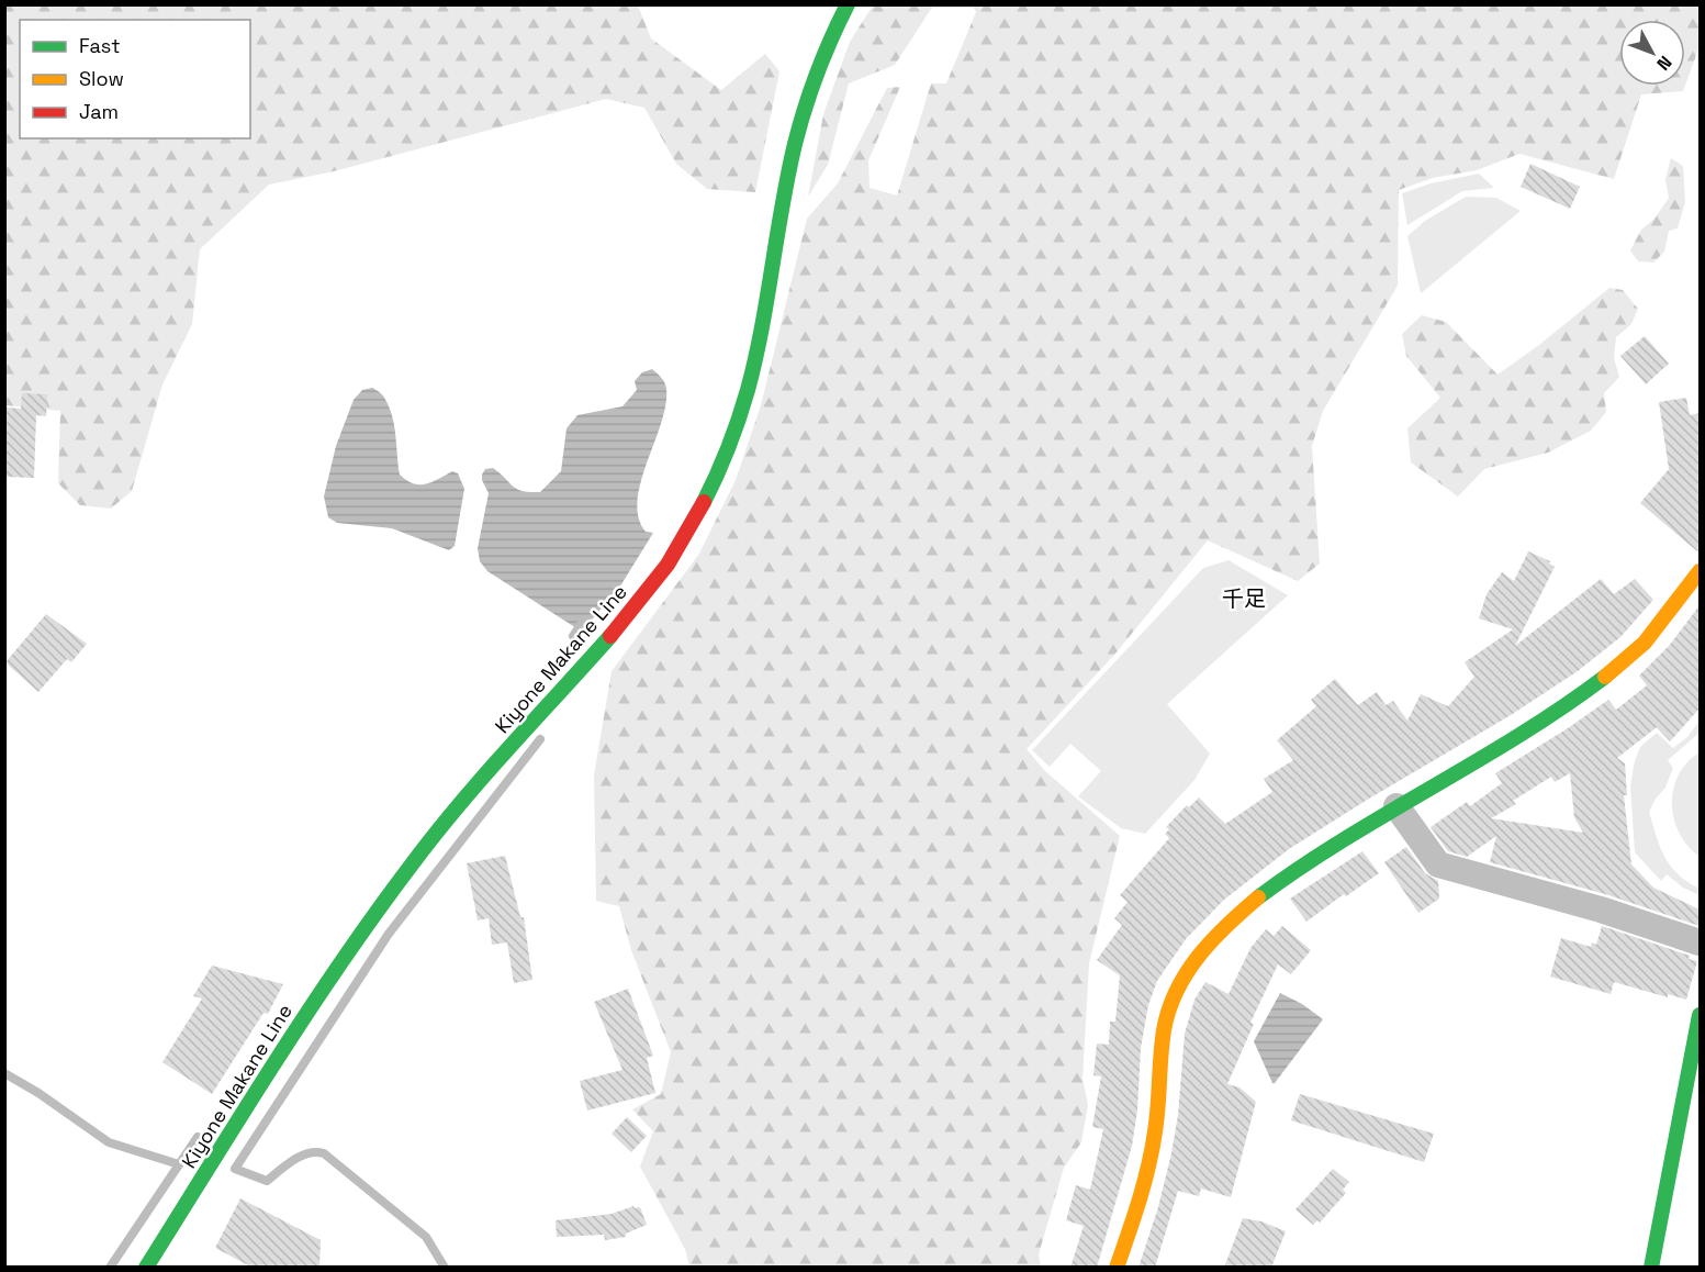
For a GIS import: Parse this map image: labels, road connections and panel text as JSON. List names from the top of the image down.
{
  "streets": {
    "main road": ["Kiyone Makane Line"]
  },
  "districts": ["千足"],
  "legend": ["Fast", "Slow", "Jam"],
  "north": "bottom right"
}
